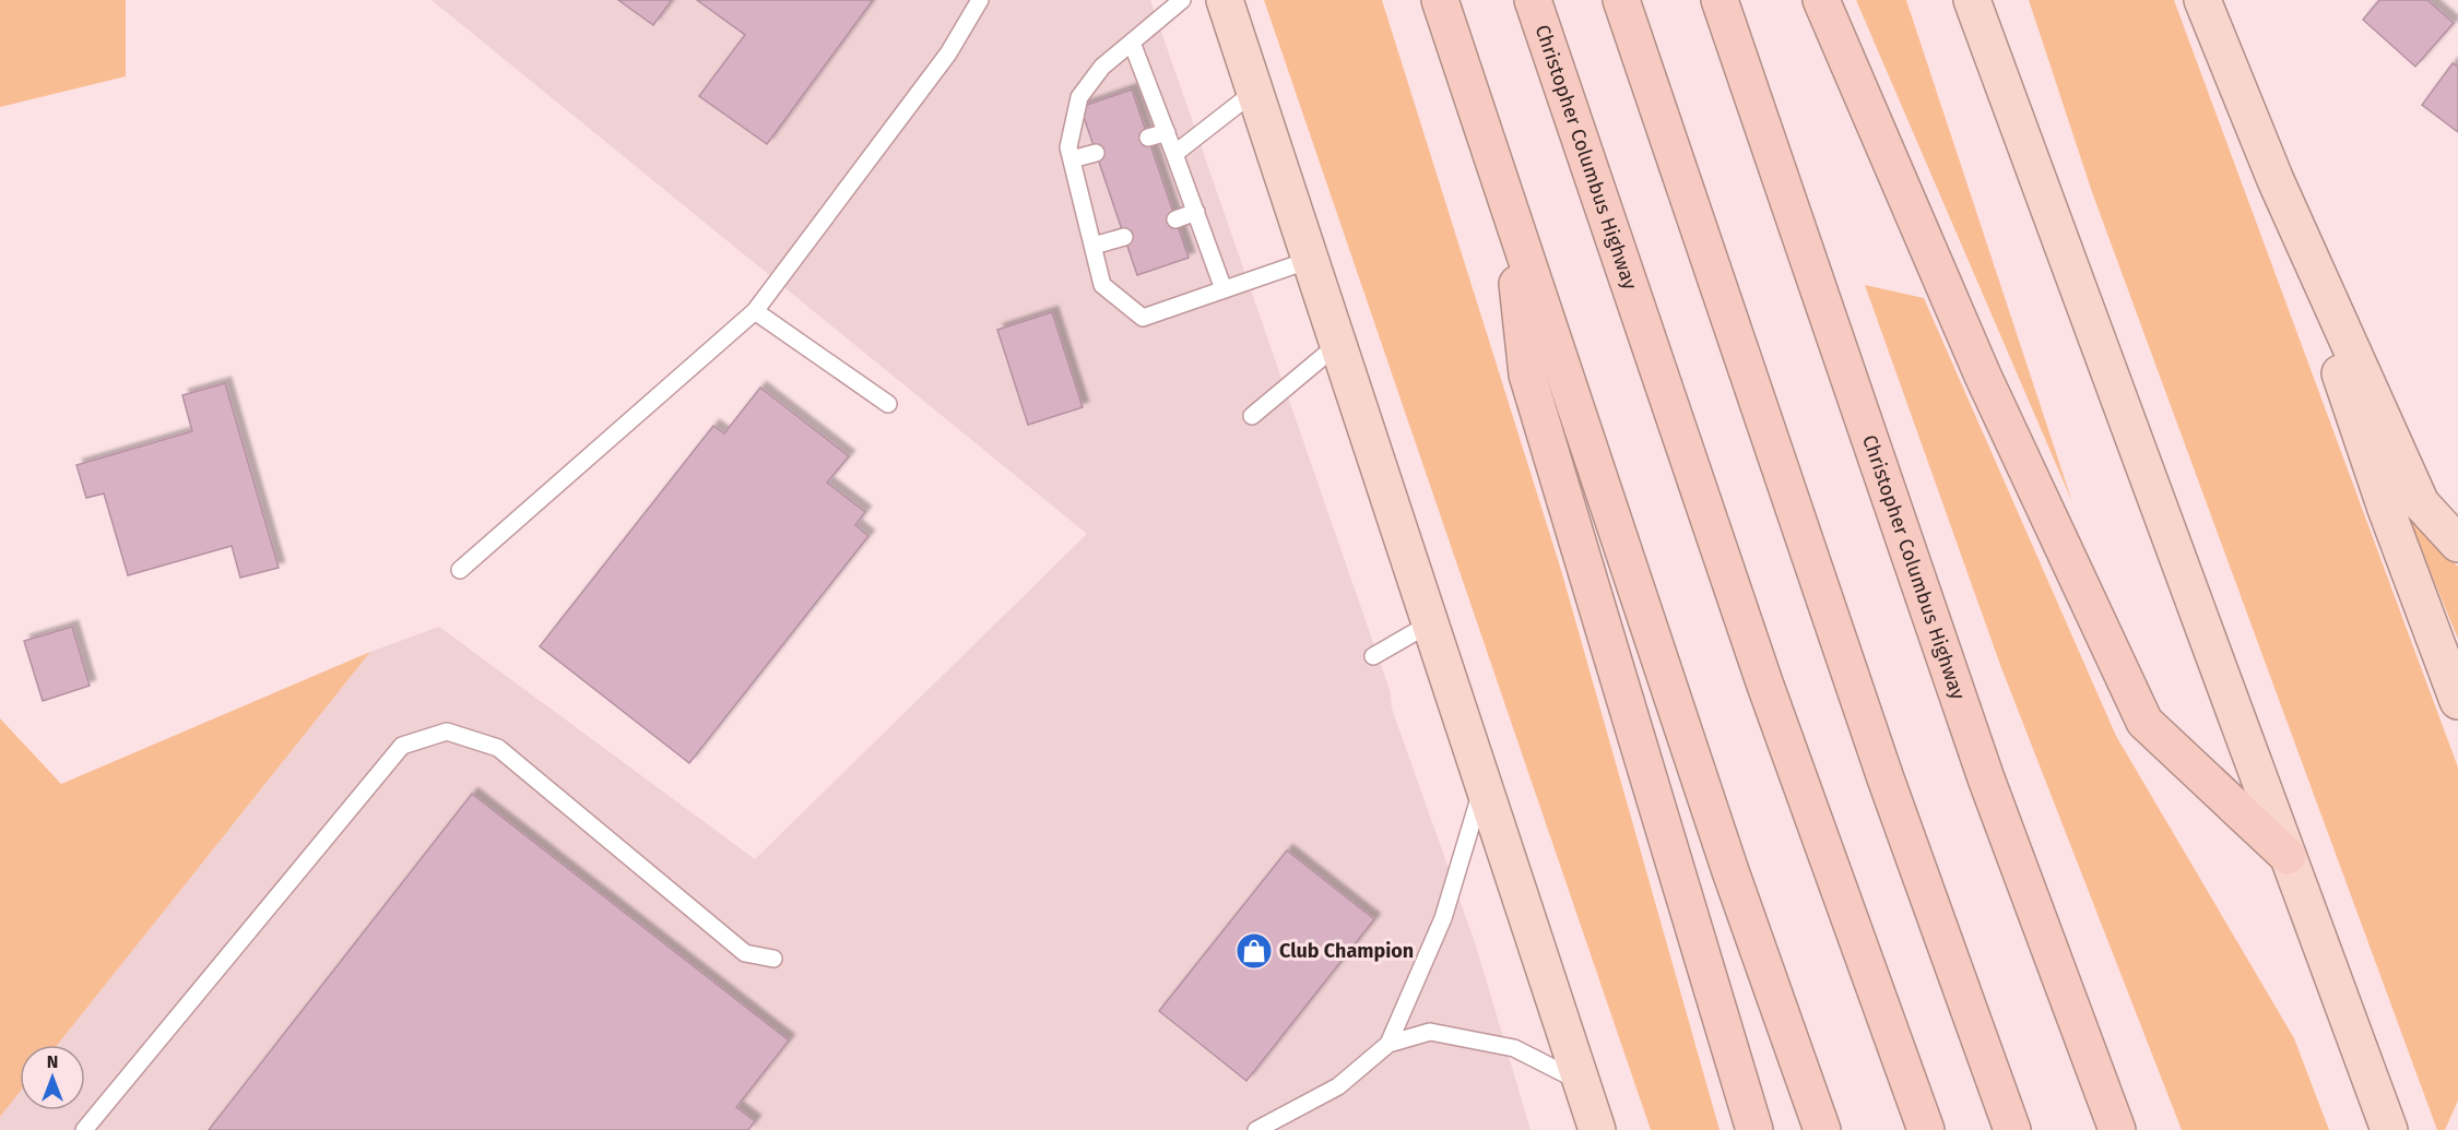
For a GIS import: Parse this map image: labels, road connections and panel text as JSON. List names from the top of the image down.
{
  "streets": {
    "highway": ["Christopher Columbus Highway"]
  },
  "places": {
    "shop": ["Club Champion"]
  },
  "north": "top"
}
